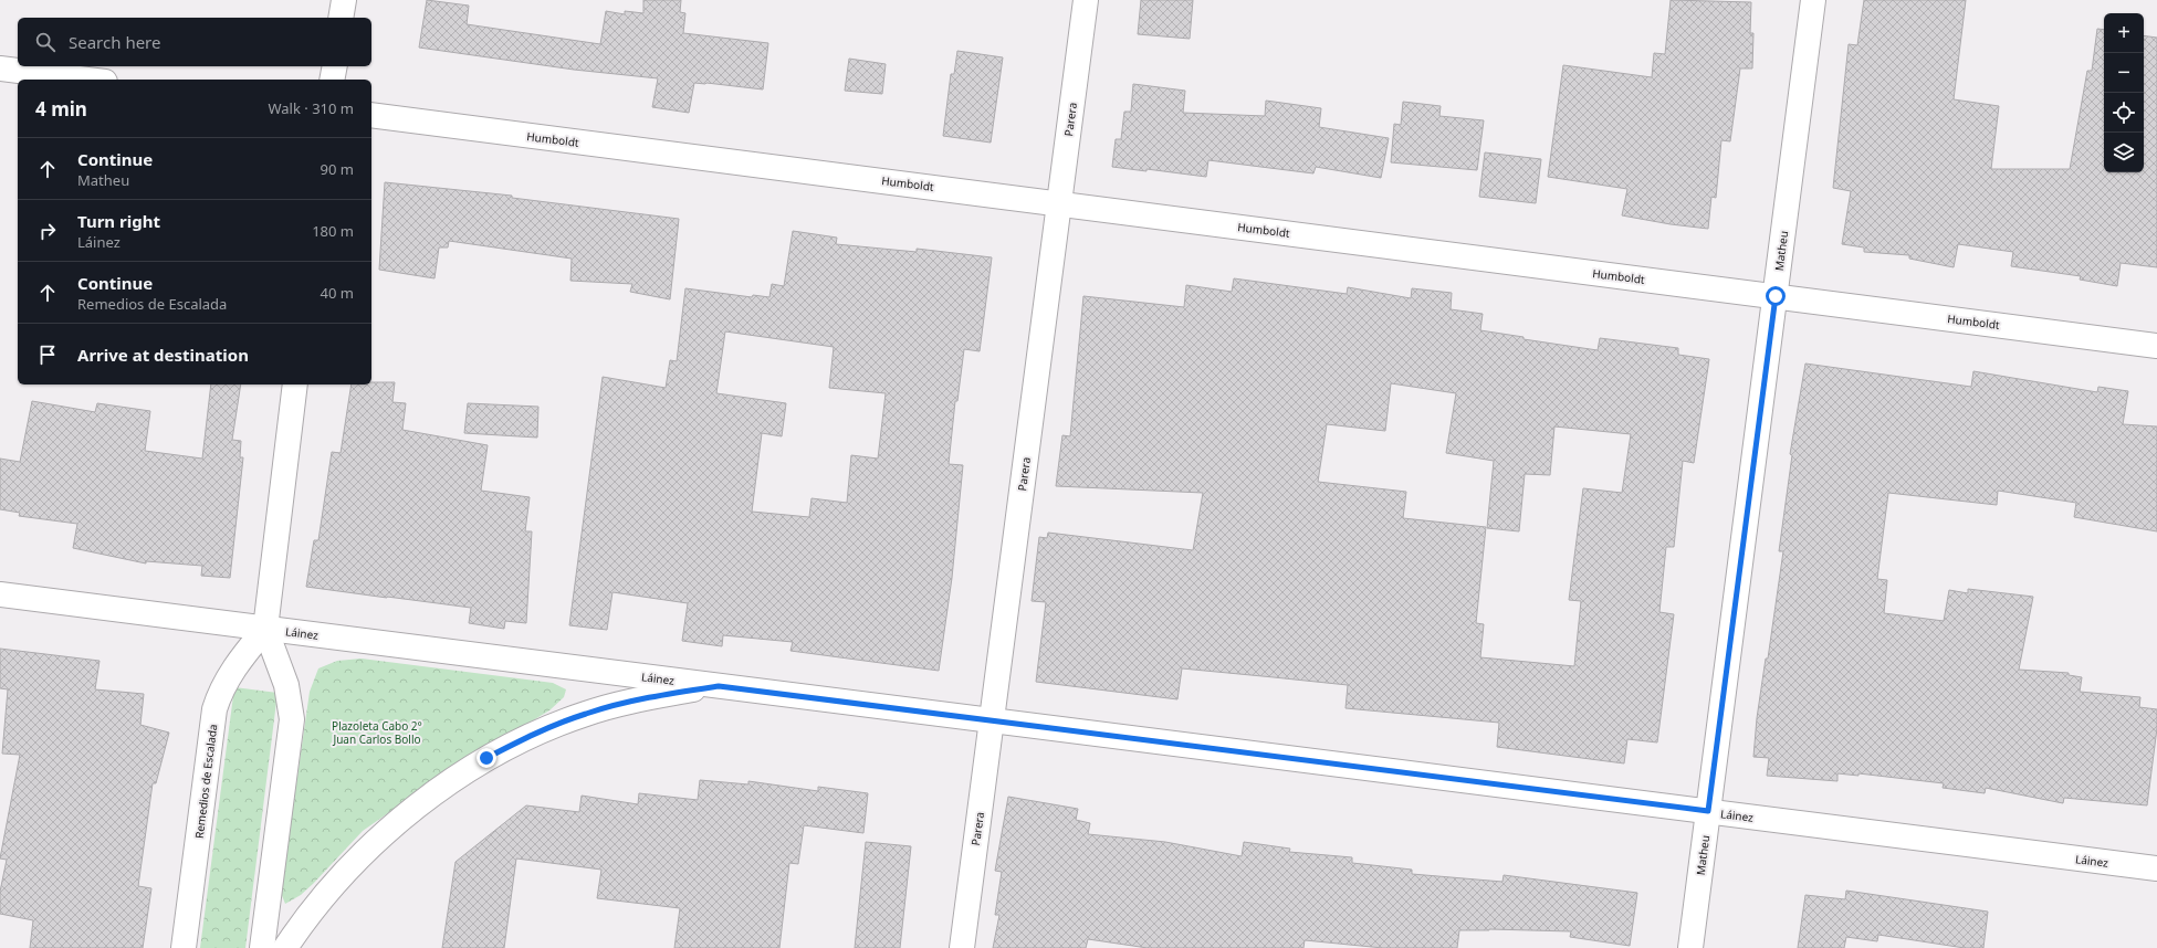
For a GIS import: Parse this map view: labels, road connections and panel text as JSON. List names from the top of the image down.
{
  "streets": {
    "main road": [
      "Parera",
      "Humboldt",
      "Matheu",
      "Láinez",
      "Remedios de Escalada"
    ]
  },
  "crossings": [
    ["Parera", "Humboldt"],
    ["Parera", "Láinez"],
    ["Humboldt", "Matheu"],
    ["Matheu", "Láinez"],
    ["Láinez", "Remedios de Escalada"]
  ],
  "parks": ["Plazoleta Cabo 2° Juan Carlos Bollo"],
  "page": {
    "map_buttons": ["+", "−"],
    "search": "Search here",
    "heading": ["4 min", "Walk · 310 m"],
    "list": [
      ["Continue", "Matheu", "90 m"],
      ["Turn right", "Láinez", "180 m"],
      ["Continue", "Remedios de Escalada", "40 m"],
      "Arrive at destination"
    ]
  }
}
